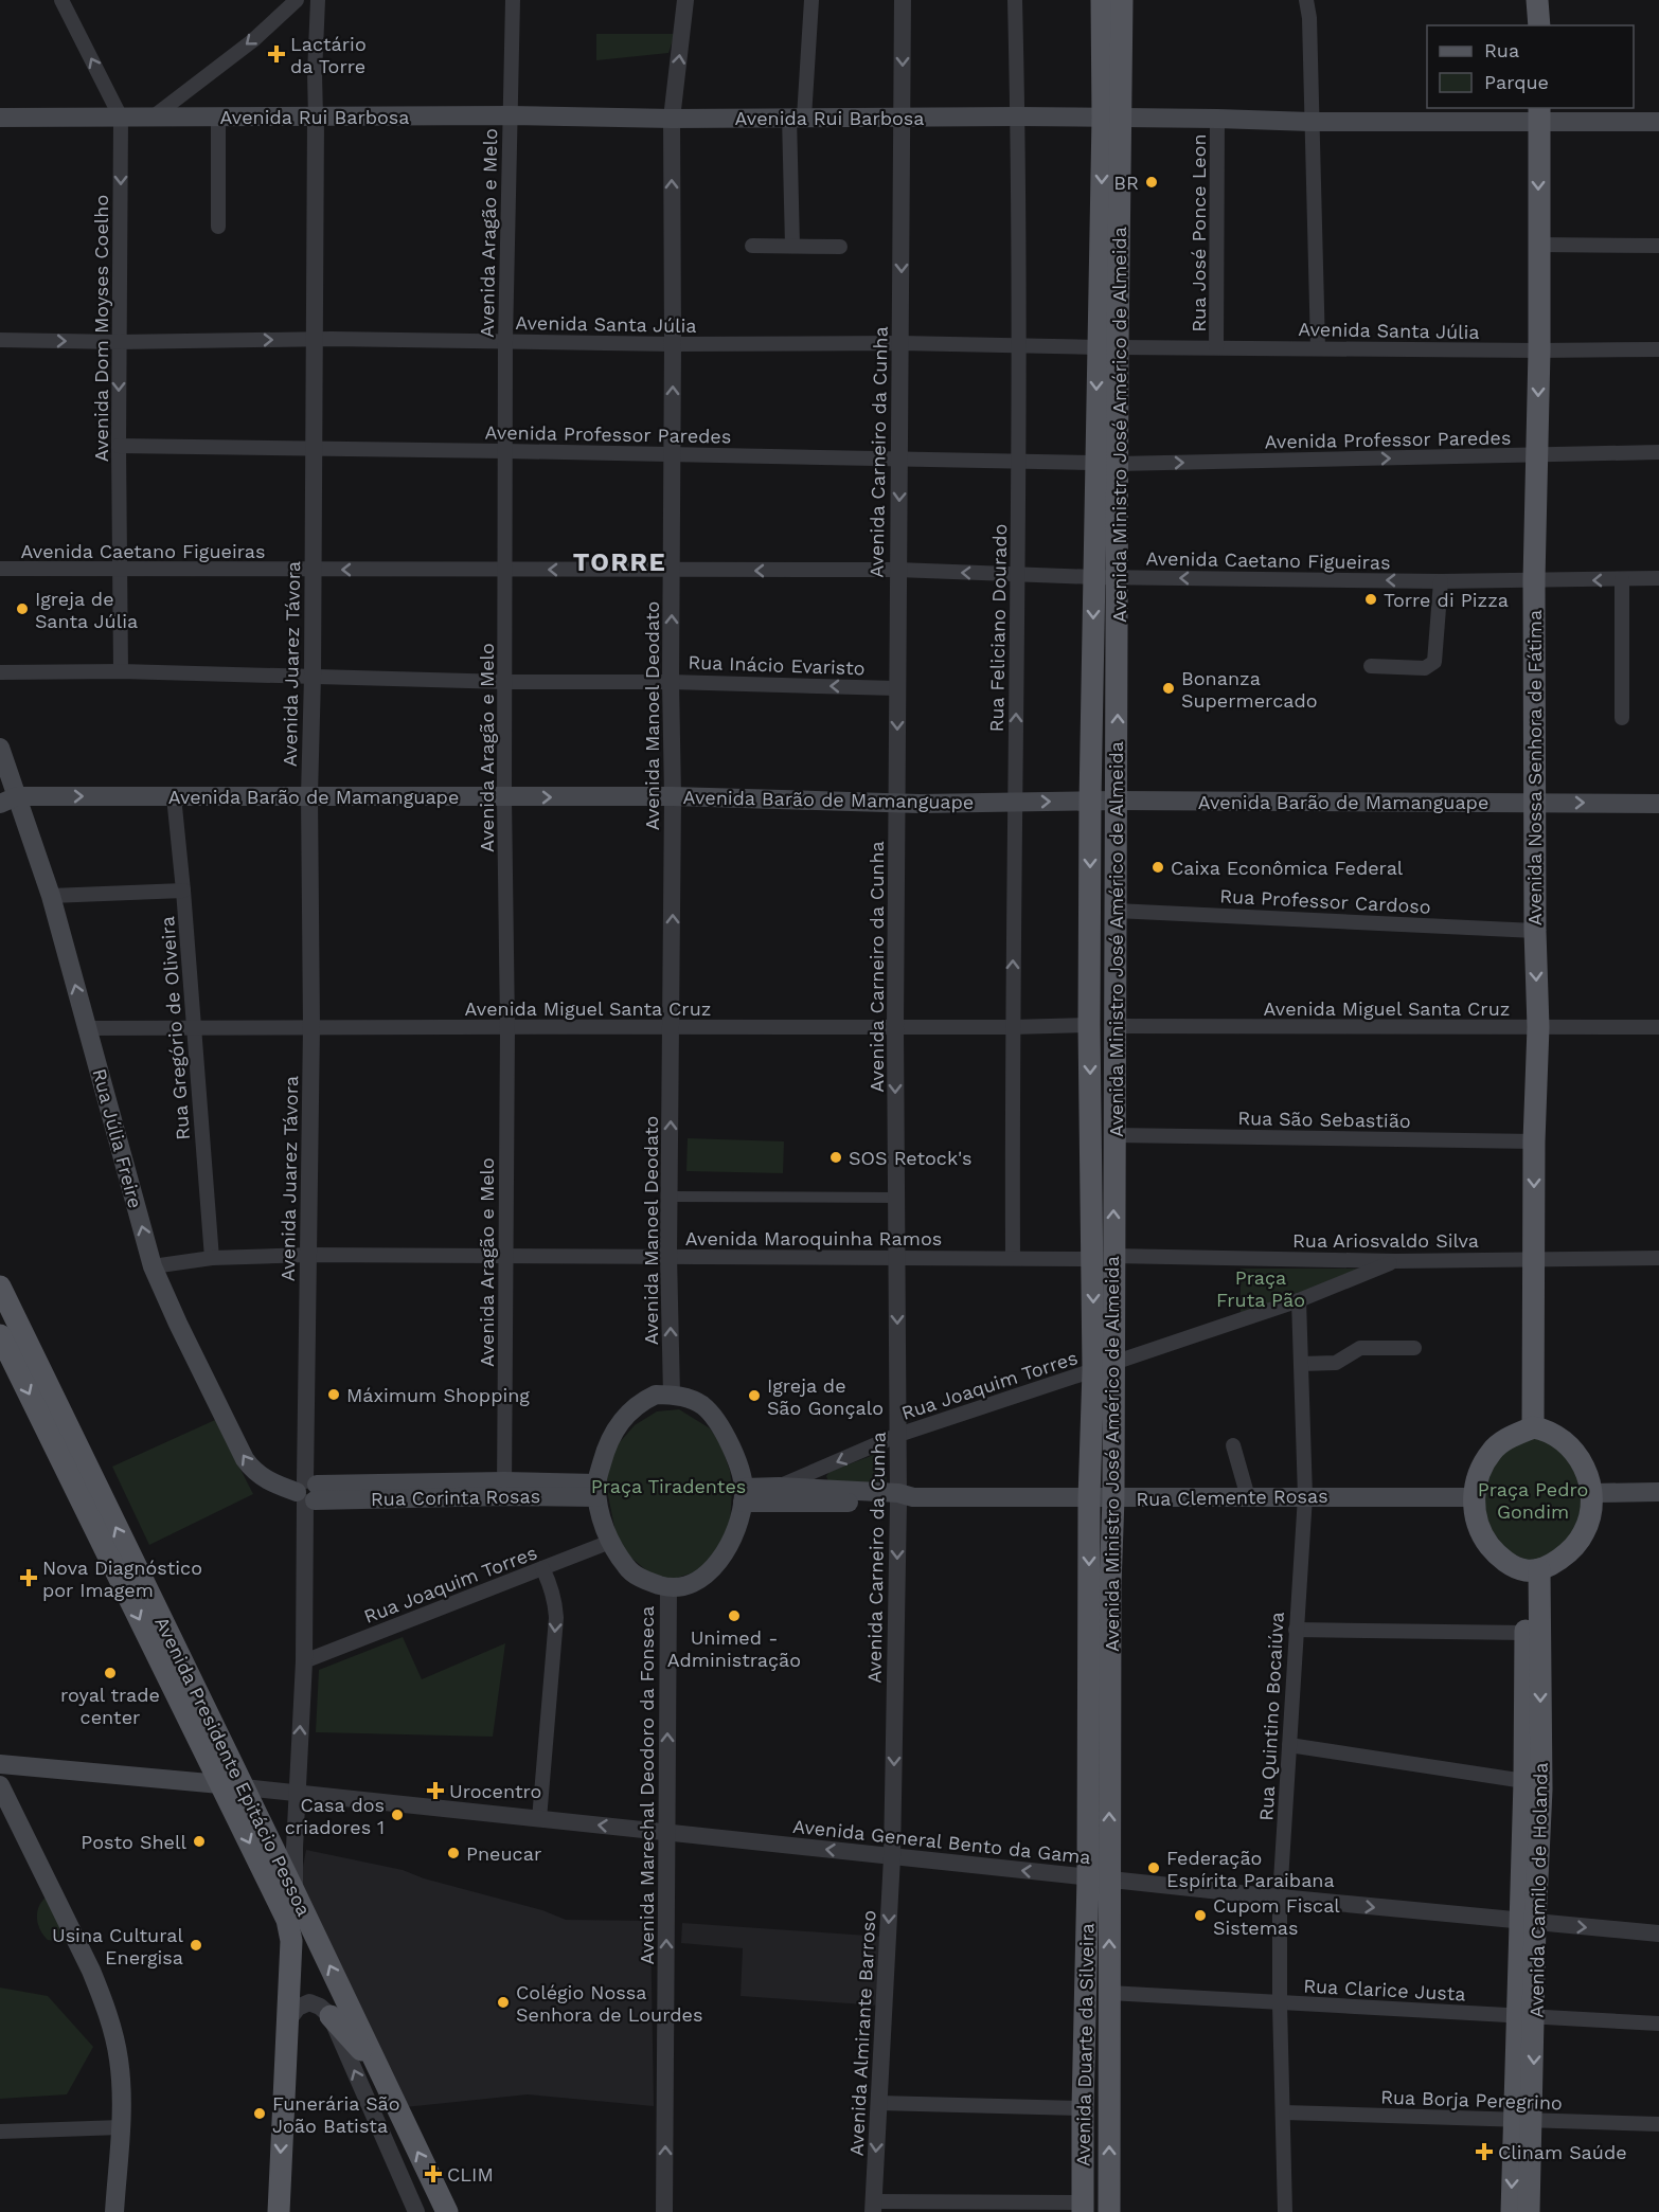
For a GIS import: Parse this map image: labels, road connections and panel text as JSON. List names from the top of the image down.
{
  "streets": {
    "main road": [
      "Avenida Rui Barbosa",
      "Avenida Ministro José Américo de Almeida",
      "Avenida Nossa Senhora de Fátima",
      "Avenida Barão de Mamanguape",
      "Rua Júlia Freire",
      "Rua Corinta Rosas",
      "Rua Clemente Rosas",
      "Avenida Presidente Epitácio Pessoa",
      "Avenida Camilo de Holanda",
      "Avenida Duarte da Silveira"
    ],
    "street": [
      "Avenida Aragão e Melo",
      "Rua José Ponce Leon",
      "Avenida Santa Júlia",
      "Avenida Dom Moyses Coelho",
      "Avenida Professor Paredes",
      "Avenida Carneiro da Cunha",
      "Avenida Caetano Figueiras",
      "Rua Feliciano Dourado",
      "Avenida Juarez Távora",
      "Rua Inácio Evaristo",
      "Avenida Manoel Deodato",
      "Rua Professor Cardoso",
      "Avenida Miguel Santa Cruz",
      "Rua Gregório de Oliveira",
      "Rua São Sebastião",
      "Avenida Maroquinha Ramos",
      "Rua Ariosvaldo Silva",
      "Rua Joaquim Torres",
      "Rua Quintino Bocaiúva",
      "Avenida Marechal Deodoro da Fonseca",
      "Avenida General Bento da Gama",
      "Rua Clarice Justa",
      "Avenida Almirante Barroso",
      "Rua Borja Peregrino"
    ]
  },
  "crossings": [
    ["Avenida Rui Barbosa", "Avenida Aragão e Melo"],
    ["Avenida Rui Barbosa", "Rua José Ponce Leon"],
    ["Avenida Rui Barbosa", "Avenida Dom Moyses Coelho"],
    ["Avenida Rui Barbosa", "Avenida Ministro José Américo de Almeida"],
    ["Avenida Rui Barbosa", "Avenida Carneiro da Cunha"],
    ["Avenida Rui Barbosa", "Rua Feliciano Dourado"],
    ["Avenida Rui Barbosa", "Avenida Juarez Távora"],
    ["Avenida Rui Barbosa", "Avenida Manoel Deodato"],
    ["Avenida Rui Barbosa", "Avenida Nossa Senhora de Fátima"],
    ["Avenida Aragão e Melo", "Avenida Santa Júlia"],
    ["Avenida Aragão e Melo", "Avenida Professor Paredes"],
    ["Avenida Aragão e Melo", "Avenida Caetano Figueiras"],
    ["Avenida Aragão e Melo", "Rua Inácio Evaristo"],
    ["Avenida Aragão e Melo", "Avenida Barão de Mamanguape"],
    ["Avenida Aragão e Melo", "Avenida Miguel Santa Cruz"],
    ["Avenida Aragão e Melo", "Avenida Maroquinha Ramos"],
    ["Avenida Aragão e Melo", "Rua Corinta Rosas"],
    ["Rua José Ponce Leon", "Avenida Santa Júlia"],
    ["Avenida Santa Júlia", "Avenida Dom Moyses Coelho"],
    ["Avenida Santa Júlia", "Avenida Ministro José Américo de Almeida"],
    ["Avenida Santa Júlia", "Avenida Carneiro da Cunha"],
    ["Avenida Santa Júlia", "Rua Feliciano Dourado"],
    ["Avenida Santa Júlia", "Avenida Juarez Távora"],
    ["Avenida Santa Júlia", "Avenida Manoel Deodato"],
    ["Avenida Santa Júlia", "Avenida Nossa Senhora de Fátima"],
    ["Avenida Dom Moyses Coelho", "Avenida Professor Paredes"],
    ["Avenida Dom Moyses Coelho", "Avenida Caetano Figueiras"],
    ["Avenida Dom Moyses Coelho", "Rua Inácio Evaristo"],
    ["Avenida Ministro José Américo de Almeida", "Avenida Professor Paredes"],
    ["Avenida Ministro José Américo de Almeida", "Avenida Caetano Figueiras"],
    ["Avenida Ministro José Américo de Almeida", "Avenida Barão de Mamanguape"],
    ["Avenida Ministro José Américo de Almeida", "Rua Professor Cardoso"],
    ["Avenida Ministro José Américo de Almeida", "Avenida Miguel Santa Cruz"],
    ["Avenida Ministro José Américo de Almeida", "Rua São Sebastião"],
    ["Avenida Ministro José Américo de Almeida", "Avenida Maroquinha Ramos"],
    ["Avenida Ministro José Américo de Almeida", "Rua Ariosvaldo Silva"],
    ["Avenida Ministro José Américo de Almeida", "Rua Joaquim Torres"],
    ["Avenida Ministro José Américo de Almeida", "Rua Clemente Rosas"],
    ["Avenida Ministro José Américo de Almeida", "Avenida General Bento da Gama"],
    ["Avenida Ministro José Américo de Almeida", "Avenida Duarte da Silveira"],
    ["Avenida Professor Paredes", "Avenida Carneiro da Cunha"],
    ["Avenida Professor Paredes", "Rua Feliciano Dourado"],
    ["Avenida Professor Paredes", "Avenida Juarez Távora"],
    ["Avenida Professor Paredes", "Avenida Manoel Deodato"],
    ["Avenida Professor Paredes", "Avenida Nossa Senhora de Fátima"],
    ["Avenida Carneiro da Cunha", "Avenida Caetano Figueiras"],
    ["Avenida Carneiro da Cunha", "Rua Inácio Evaristo"],
    ["Avenida Carneiro da Cunha", "Avenida Barão de Mamanguape"],
    ["Avenida Carneiro da Cunha", "Avenida Miguel Santa Cruz"],
    ["Avenida Carneiro da Cunha", "Avenida Maroquinha Ramos"],
    ["Avenida Carneiro da Cunha", "Rua Joaquim Torres"],
    ["Avenida Carneiro da Cunha", "Rua Clemente Rosas"],
    ["Avenida Carneiro da Cunha", "Avenida General Bento da Gama"],
    ["Avenida Carneiro da Cunha", "Avenida Almirante Barroso"],
    ["Avenida Caetano Figueiras", "Rua Feliciano Dourado"],
    ["Avenida Caetano Figueiras", "Avenida Juarez Távora"],
    ["Avenida Caetano Figueiras", "Avenida Manoel Deodato"],
    ["Avenida Caetano Figueiras", "Avenida Nossa Senhora de Fátima"],
    ["Rua Feliciano Dourado", "Avenida Barão de Mamanguape"],
    ["Rua Feliciano Dourado", "Avenida Miguel Santa Cruz"],
    ["Rua Feliciano Dourado", "Avenida Maroquinha Ramos"],
    ["Avenida Juarez Távora", "Rua Inácio Evaristo"],
    ["Avenida Juarez Távora", "Avenida Barão de Mamanguape"],
    ["Avenida Juarez Távora", "Avenida Miguel Santa Cruz"],
    ["Avenida Juarez Távora", "Rua Júlia Freire"],
    ["Avenida Juarez Távora", "Avenida Maroquinha Ramos"],
    ["Avenida Juarez Távora", "Rua Joaquim Torres"],
    ["Avenida Juarez Távora", "Rua Corinta Rosas"],
    ["Avenida Juarez Távora", "Avenida Presidente Epitácio Pessoa"],
    ["Avenida Juarez Távora", "Avenida General Bento da Gama"],
    ["Rua Inácio Evaristo", "Avenida Manoel Deodato"],
    ["Avenida Manoel Deodato", "Avenida Barão de Mamanguape"],
    ["Avenida Manoel Deodato", "Avenida Miguel Santa Cruz"],
    ["Avenida Manoel Deodato", "Avenida Maroquinha Ramos"],
    ["Avenida Manoel Deodato", "Rua Joaquim Torres"],
    ["Avenida Manoel Deodato", "Rua Corinta Rosas"],
    ["Avenida Manoel Deodato", "Rua Clemente Rosas"],
    ["Avenida Manoel Deodato", "Avenida Marechal Deodoro da Fonseca"],
    ["Avenida Nossa Senhora de Fátima", "Avenida Barão de Mamanguape"],
    ["Avenida Nossa Senhora de Fátima", "Rua Professor Cardoso"],
    ["Avenida Nossa Senhora de Fátima", "Avenida Miguel Santa Cruz"],
    ["Avenida Nossa Senhora de Fátima", "Rua São Sebastião"],
    ["Avenida Nossa Senhora de Fátima", "Rua Ariosvaldo Silva"],
    ["Avenida Nossa Senhora de Fátima", "Rua Clemente Rosas"],
    ["Avenida Nossa Senhora de Fátima", "Avenida Camilo de Holanda"],
    ["Avenida Barão de Mamanguape", "Rua Gregório de Oliveira"],
    ["Avenida Barão de Mamanguape", "Rua Júlia Freire"],
    ["Avenida Miguel Santa Cruz", "Rua Gregório de Oliveira"],
    ["Avenida Miguel Santa Cruz", "Rua Júlia Freire"],
    ["Rua Gregório de Oliveira", "Avenida Maroquinha Ramos"],
    ["Rua Júlia Freire", "Avenida Maroquinha Ramos"],
    ["Rua Júlia Freire", "Rua Corinta Rosas"],
    ["Avenida Maroquinha Ramos", "Rua Ariosvaldo Silva"],
    ["Rua Ariosvaldo Silva", "Rua Joaquim Torres"],
    ["Rua Joaquim Torres", "Rua Corinta Rosas"],
    ["Rua Joaquim Torres", "Rua Clemente Rosas"],
    ["Rua Joaquim Torres", "Rua Quintino Bocaiúva"],
    ["Rua Joaquim Torres", "Avenida Marechal Deodoro da Fonseca"],
    ["Rua Corinta Rosas", "Rua Clemente Rosas"],
    ["Rua Corinta Rosas", "Avenida Marechal Deodoro da Fonseca"],
    ["Rua Clemente Rosas", "Rua Quintino Bocaiúva"],
    ["Rua Clemente Rosas", "Avenida Marechal Deodoro da Fonseca"],
    ["Rua Clemente Rosas", "Avenida Camilo de Holanda"],
    ["Rua Quintino Bocaiúva", "Avenida General Bento da Gama"],
    ["Rua Quintino Bocaiúva", "Rua Clarice Justa"],
    ["Rua Quintino Bocaiúva", "Rua Borja Peregrino"],
    ["Avenida Presidente Epitácio Pessoa", "Avenida General Bento da Gama"],
    ["Avenida Marechal Deodoro da Fonseca", "Avenida General Bento da Gama"],
    ["Avenida General Bento da Gama", "Avenida Camilo de Holanda"],
    ["Avenida General Bento da Gama", "Avenida Almirante Barroso"],
    ["Avenida General Bento da Gama", "Avenida Duarte da Silveira"],
    ["Avenida Camilo de Holanda", "Rua Clarice Justa"],
    ["Avenida Camilo de Holanda", "Rua Borja Peregrino"],
    ["Rua Clarice Justa", "Avenida Duarte da Silveira"]
  ],
  "one_way": [
    "Avenida Carneiro da Cunha",
    "Avenida Caetano Figueiras",
    "Rua Feliciano Dourado",
    "Avenida Manoel Deodato",
    "Rua Júlia Freire",
    "Avenida Almirante Barroso"
  ],
  "districts": ["TORRE"],
  "parks": ["Praça Fruta Pão", "Praça Tiradentes", "Praça Pedro Gondim"],
  "places": {
    "health": [
      "Lactário da Torre",
      "Nova Diagnóstico por Imagem",
      "Urocentro",
      "Clinam Saúde",
      "CLIM"
    ],
    "other": [
      "BR",
      "Torre di Pizza",
      "Igreja de Santa Júlia",
      "Bonanza Supermercado",
      "Caixa Econômica Federal",
      "SOS Retock's",
      "Máximum Shopping",
      "Igreja de São Gonçalo",
      "Unimed - Administração",
      "royal trade center",
      "Casa dos criadores 1",
      "Posto Shell",
      "Pneucar",
      "Federação Espírita Paraibana",
      "Cupom Fiscal Sistemas",
      "Usina Cultural Energisa",
      "Colégio Nossa Senhora de Lourdes",
      "Funerária São João Batista"
    ]
  },
  "legend": ["Rua", "Parque"]
}
